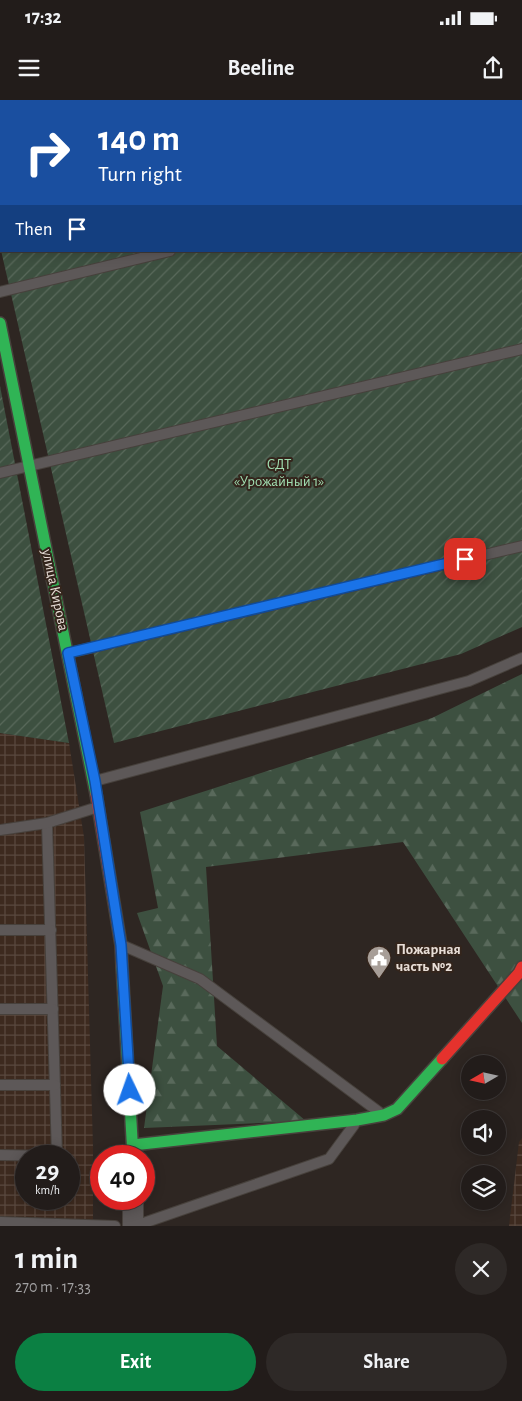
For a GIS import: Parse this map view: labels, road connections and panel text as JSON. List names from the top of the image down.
{
  "streets": {
    "street": ["улица Кирова"]
  },
  "parks": ["СДТ «Урожайный 1»"],
  "places": {
    "public building": ["Пожарная часть №2"]
  },
  "north": "left",
  "page": {
    "status": "17:32",
    "header": "Beeline",
    "turn": ["140 m", "Turn right"],
    "then": "Then",
    "speed": "29 km/h",
    "limit": "40",
    "heading": ["1 min", "270 m · 17:33"],
    "buttons": ["Exit", "Share"]
  }
}
